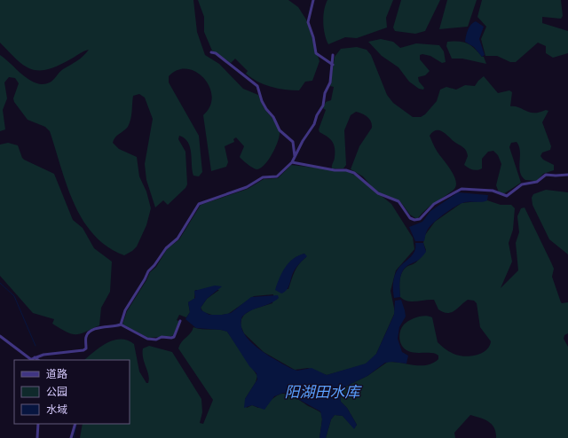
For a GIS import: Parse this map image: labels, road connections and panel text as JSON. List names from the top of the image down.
{
  "water": ["阳湖田水库"],
  "legend": ["道路", "公园", "水域"]
}
